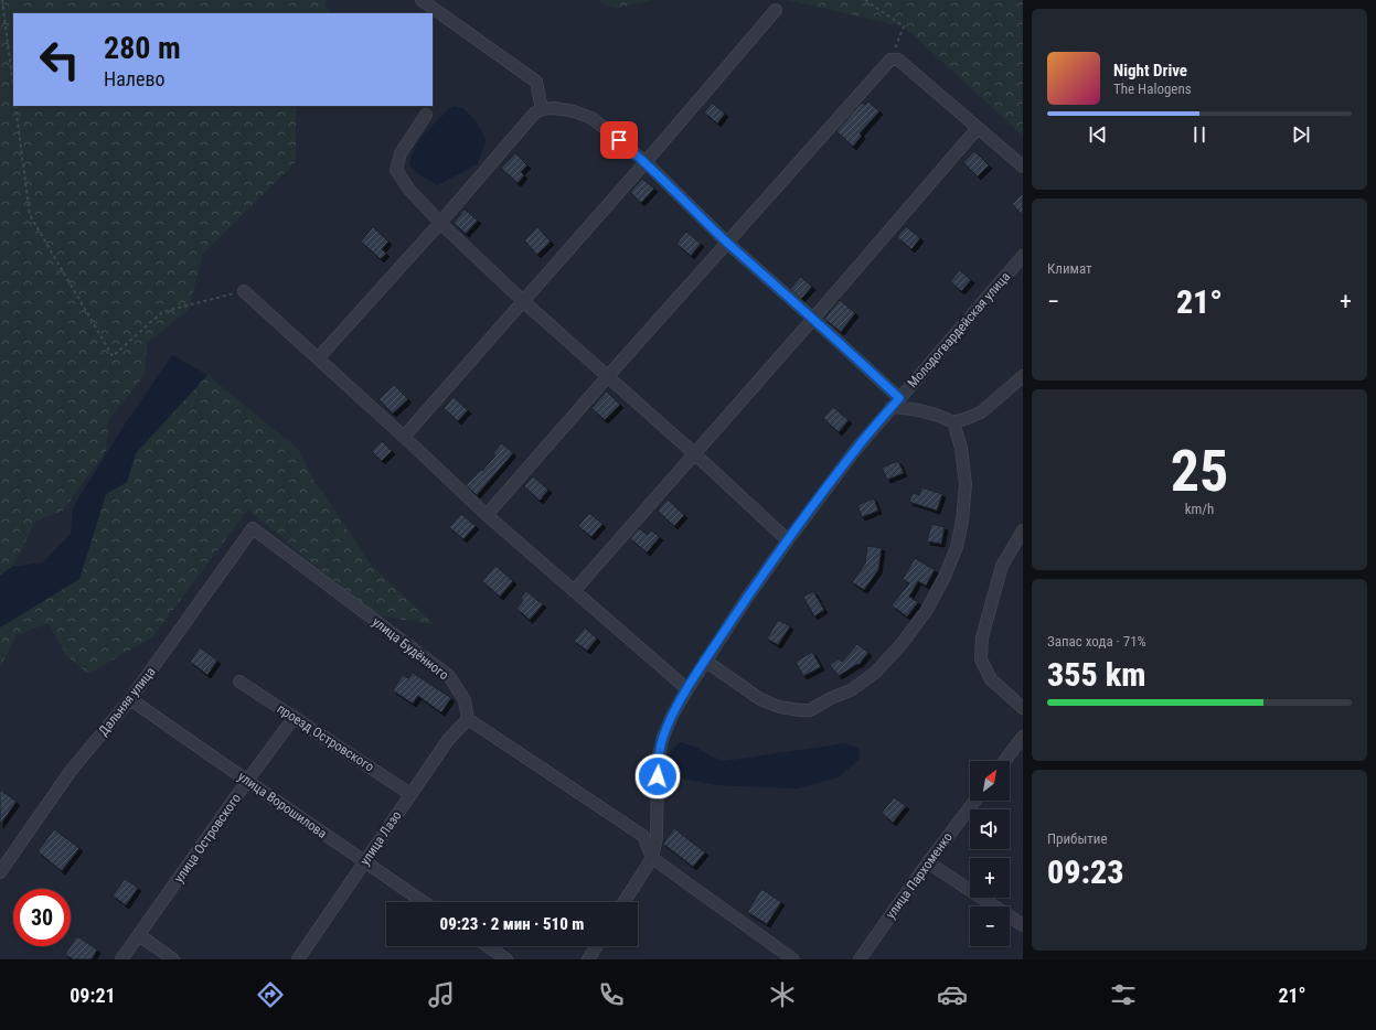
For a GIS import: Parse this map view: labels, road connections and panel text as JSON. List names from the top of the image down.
{
  "streets": {
    "street": [
      "Молодогвардейская улица",
      "улица Будённого",
      "Дальняя улица",
      "проезд Островского",
      "улица Ворошилова",
      "улица Островского",
      "улица Лазо",
      "улица Пархоменко"
    ]
  },
  "crossings": [
    ["улица Будённого", "Дальняя улица"],
    ["улица Будённого", "улица Лазо"],
    ["Дальняя улица", "улица Ворошилова"],
    ["проезд Островского", "улица Островского"],
    ["проезд Островского", "улица Лазо"],
    ["улица Ворошилова", "улица Островского"],
    ["улица Ворошилова", "улица Лазо"]
  ],
  "north": "top right",
  "page": {
    "turn": ["280 m", "Налево"],
    "song": ["Night Drive", "The Halogens"],
    "tile": [
      "Климат",
      ["25", "km/h"],
      ["Запас хода · 71%", "355 km"],
      ["Прибытие", "09:23"]
    ],
    "heat": ["−", "21°", "+"],
    "map_buttons": ["+", "−"],
    "limit": "30",
    "trip": "09:23 · 2 мин · 510 m",
    "tabs": ["09:21", "21°"]
  }
}
